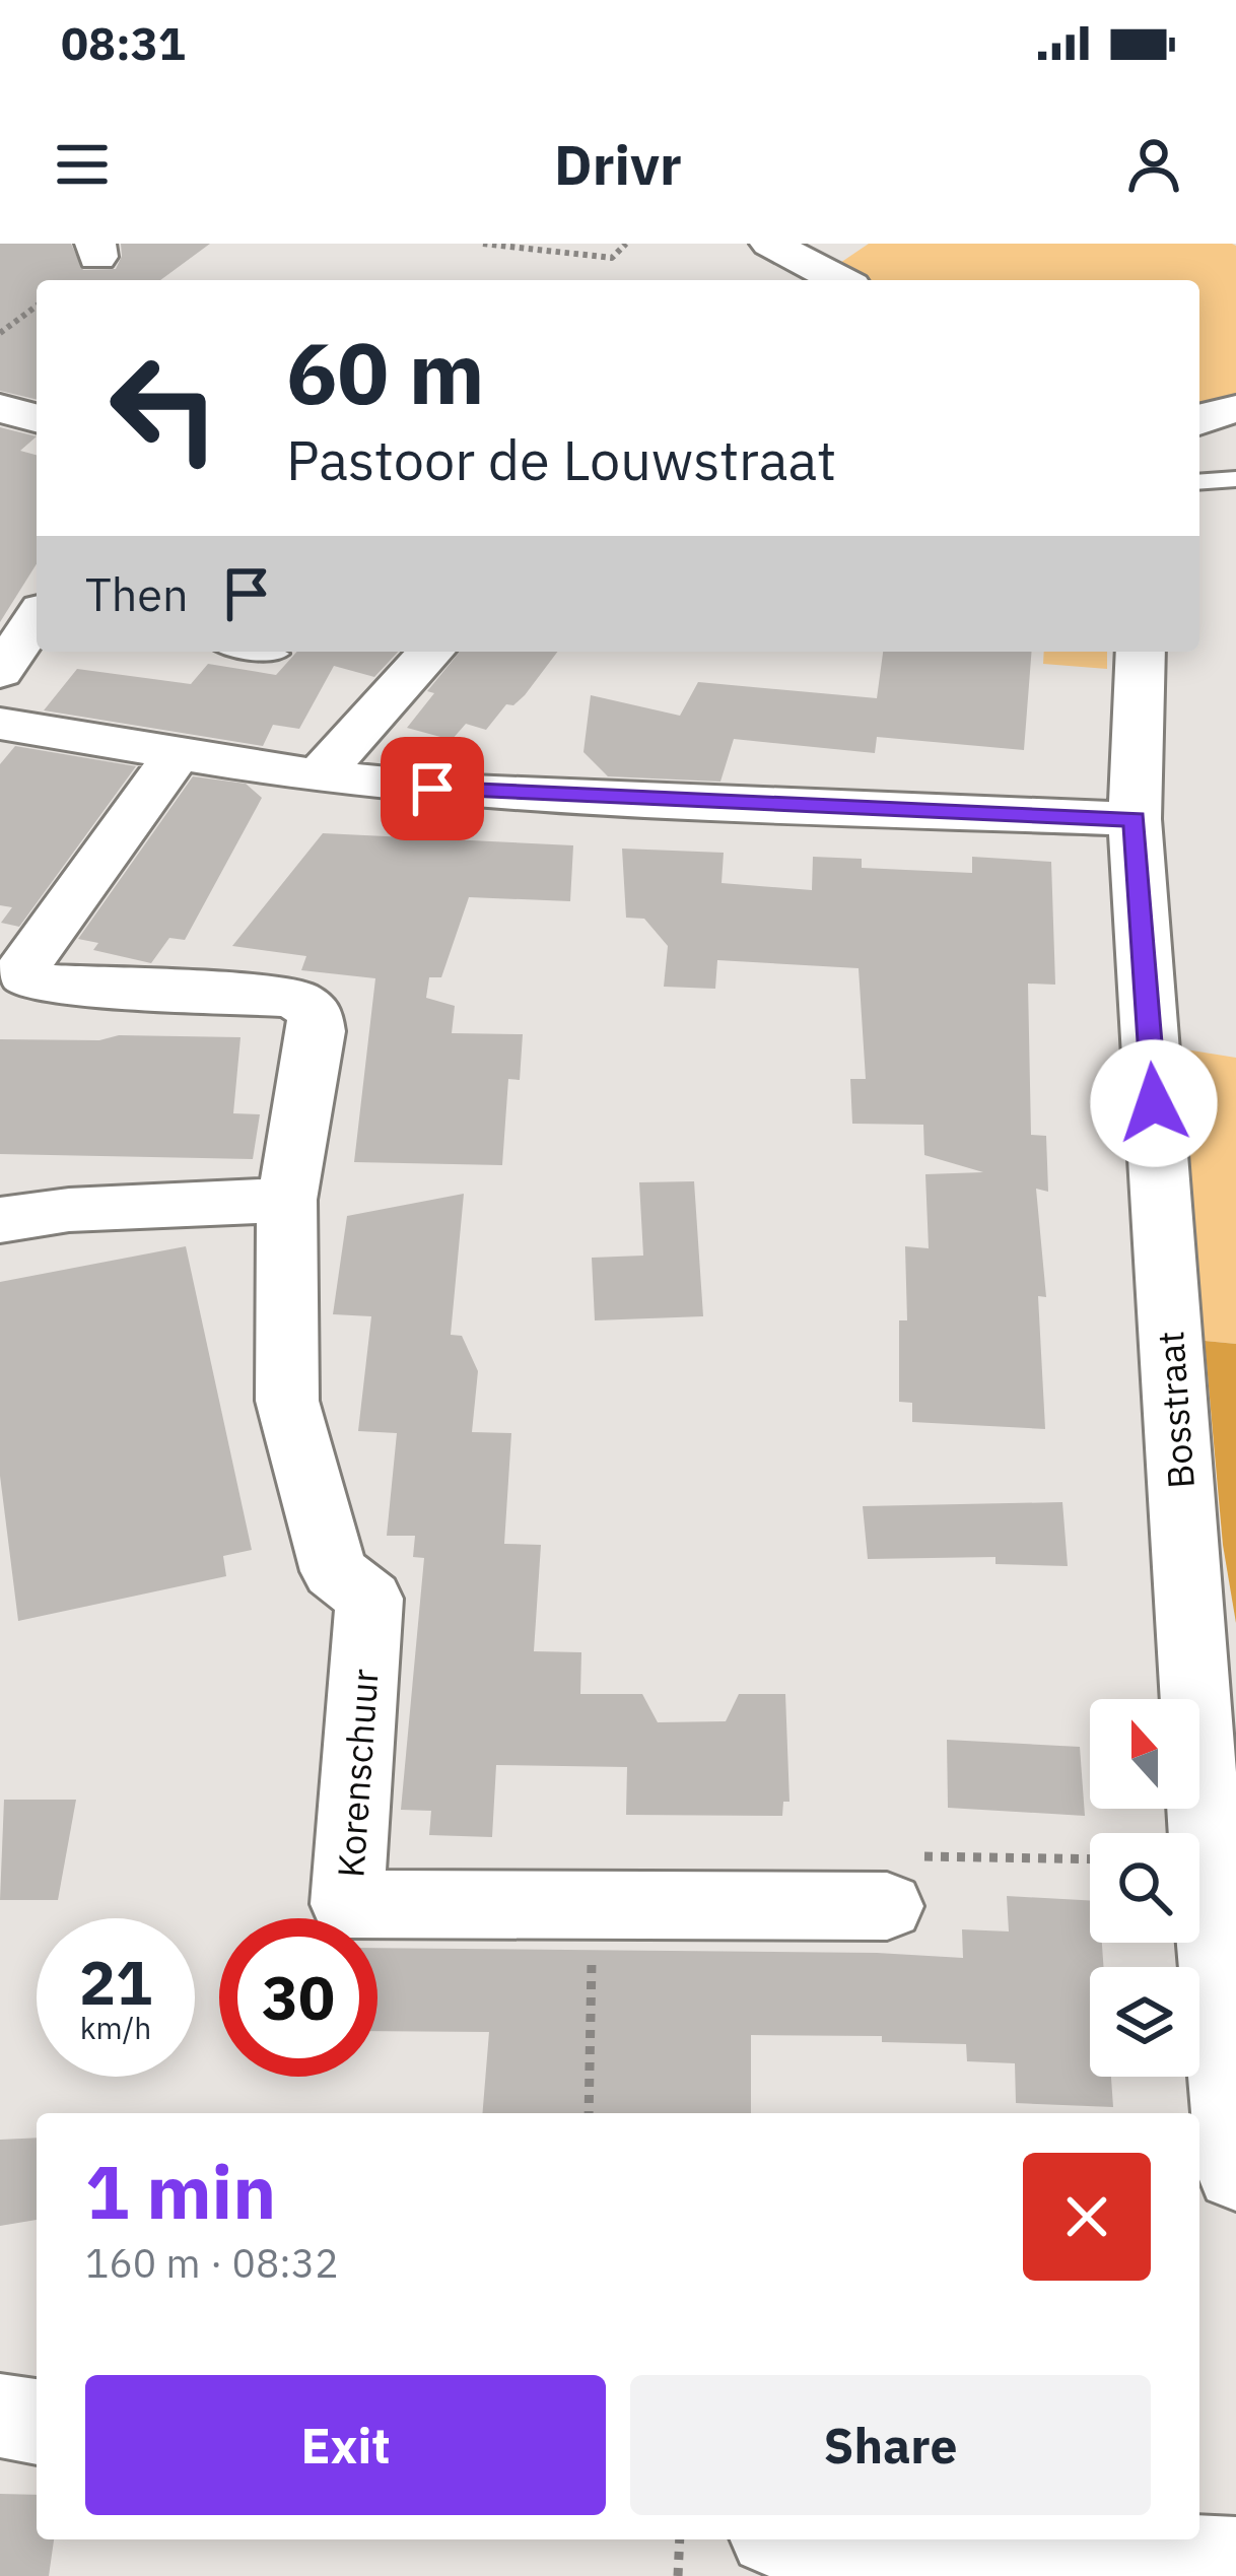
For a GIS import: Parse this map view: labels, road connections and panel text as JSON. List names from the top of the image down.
{
  "streets": {
    "street": ["Bosstraat", "Korenschuur"]
  },
  "north": "top",
  "page": {
    "status": "08:31",
    "header": "Drivr",
    "turn": ["60 m", "Pastoor de Louwstraat"],
    "then": "Then",
    "speed": "21 km/h",
    "limit": "30",
    "heading": ["1 min", "160 m · 08:32"],
    "buttons": ["Exit", "Share"]
  }
}
